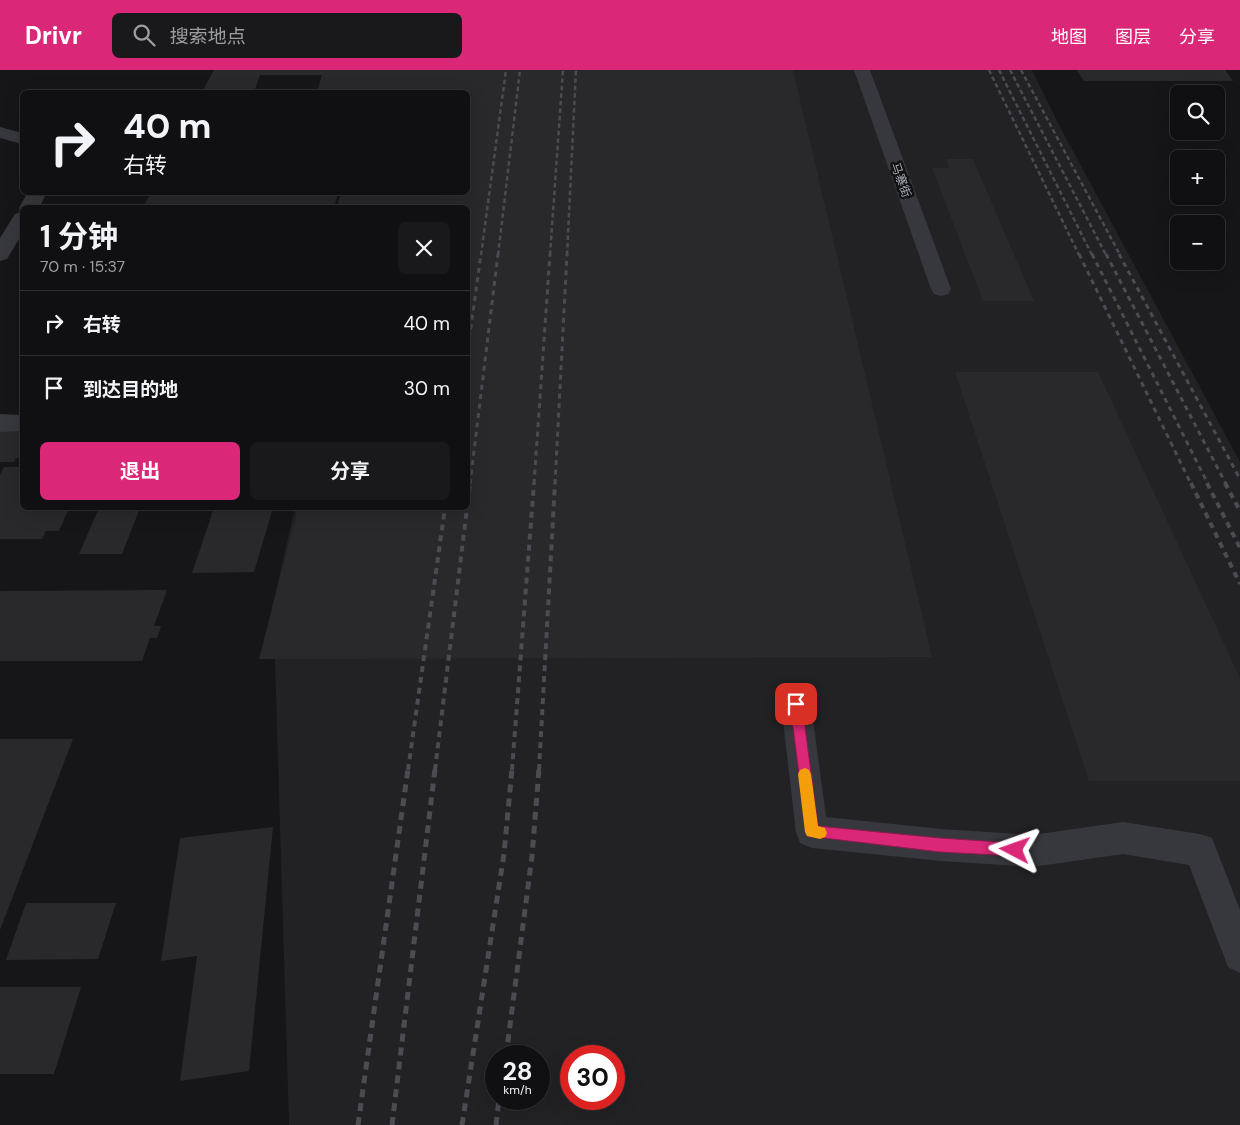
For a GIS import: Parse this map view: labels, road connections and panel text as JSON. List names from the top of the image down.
{
  "streets": {
    "street": ["马寨街"]
  },
  "page": {
    "header": "Drivr",
    "search": "搜索地点",
    "nav": ["地图", "图层", "分享"],
    "map_buttons": ["+", "−"],
    "turn": ["40 m", "右转"],
    "heading": ["1 分钟", "70 m · 15:37"],
    "list": [
      {
        "name": "右转",
        "value": "40 m"
      },
      {
        "name": "到达目的地",
        "value": "30 m"
      }
    ],
    "buttons": ["退出", "分享"],
    "speed": "28 km/h",
    "limit": "30"
  }
}
